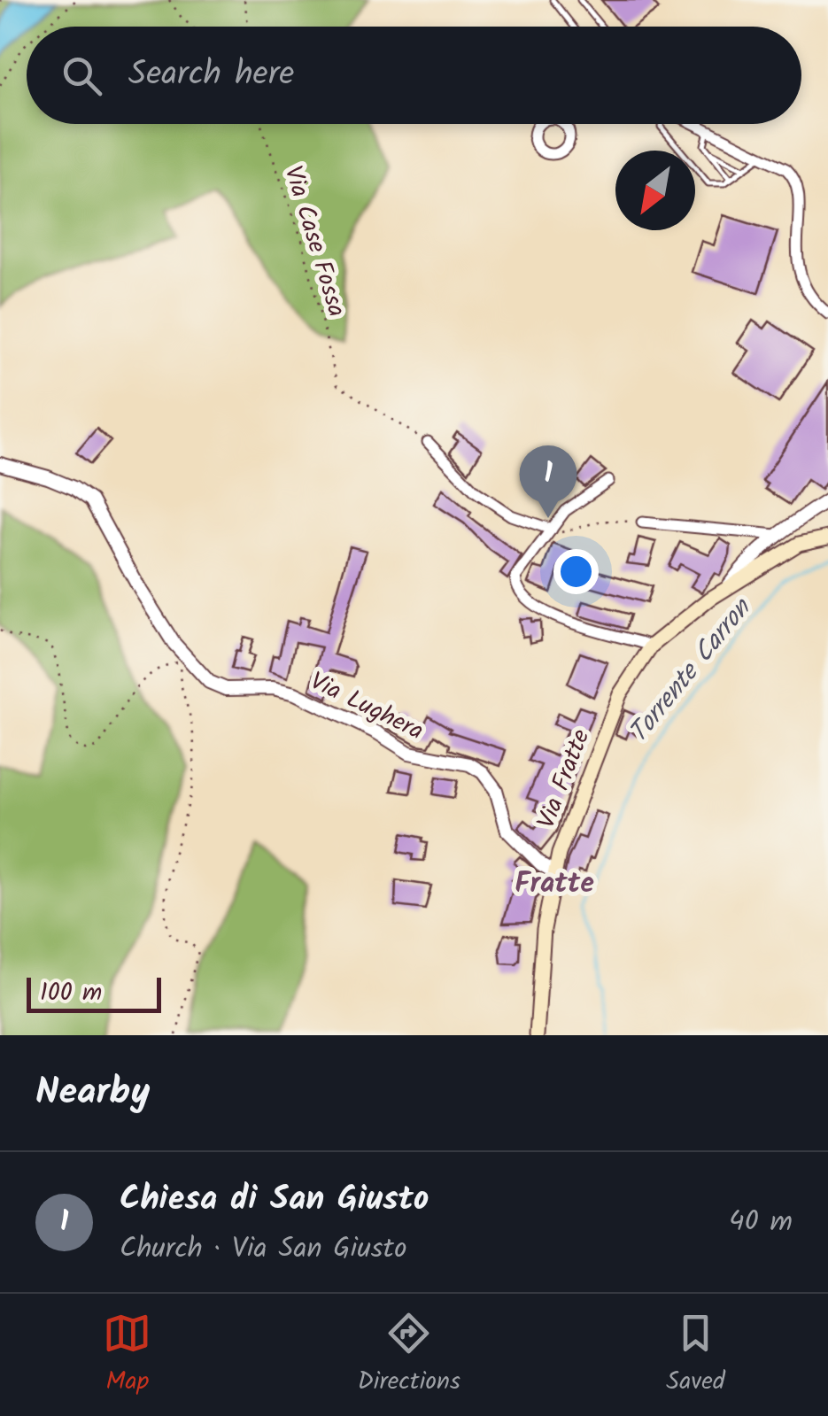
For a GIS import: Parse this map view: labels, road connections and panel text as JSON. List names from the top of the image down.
{
  "streets": {
    "main road": ["Via Fratte"],
    "street": ["Via Lughera"],
    "path": ["Via Case Fossa"]
  },
  "crossings": [
    ["Via Lughera", "Via Fratte"]
  ],
  "districts": ["Fratte"],
  "water": ["Torrente Carron"],
  "scale_bar": "100 m",
  "north": "bottom left",
  "page": {
    "search": "Search here",
    "pins": "1",
    "scale": "100 m",
    "heading": "Nearby",
    "list": [
      {
        "mark": "1",
        "name": "Chiesa di San Giusto",
        "note": "Church · Via San Giusto",
        "value": "40 m"
      }
    ],
    "nav": ["Map", "Directions", "Saved"]
  }
}
